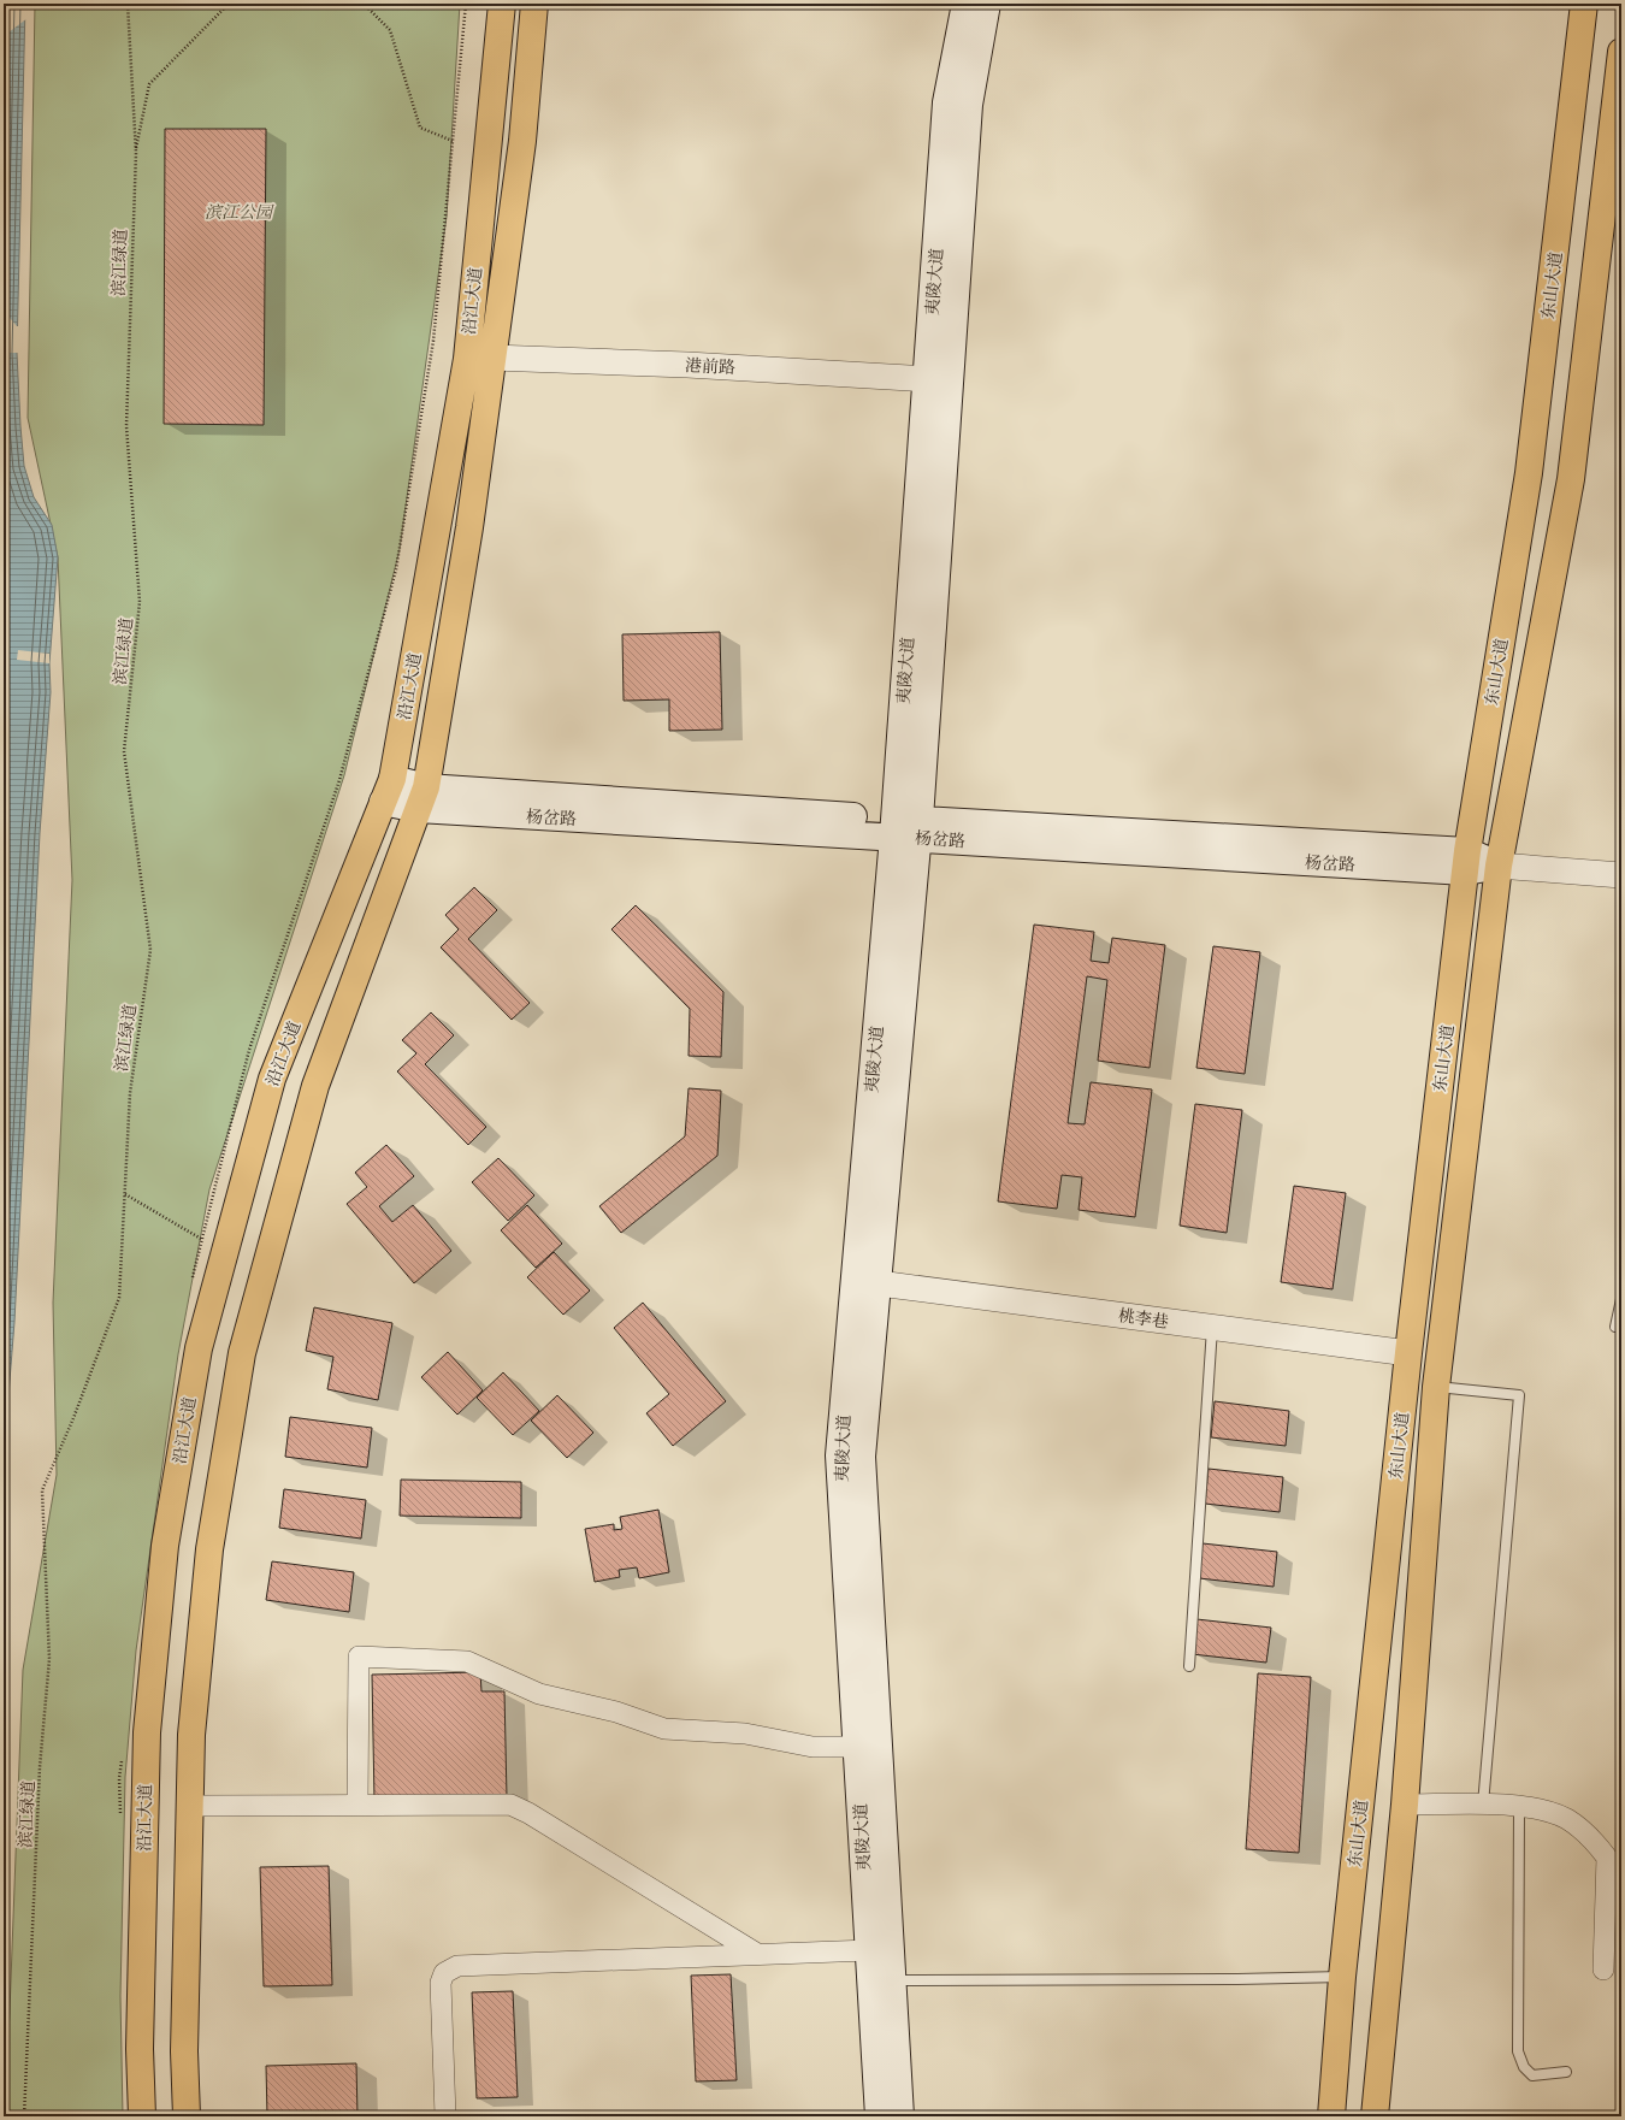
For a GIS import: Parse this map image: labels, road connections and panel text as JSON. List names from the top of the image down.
{
  "streets": {
    "main road": [
      "夷陵大道",
      "东山大道",
      "沿江大道",
      "杨岔路"
    ],
    "street": ["港前路", "桃李巷"],
    "path": ["滨江绿道"]
  },
  "crossings": [
    ["夷陵大道", "港前路"],
    ["夷陵大道", "杨岔路"],
    ["夷陵大道", "桃李巷"],
    ["东山大道", "杨岔路"],
    ["东山大道", "桃李巷"],
    ["沿江大道", "港前路"],
    ["沿江大道", "杨岔路"]
  ],
  "parks": ["滨江公园"]
}
